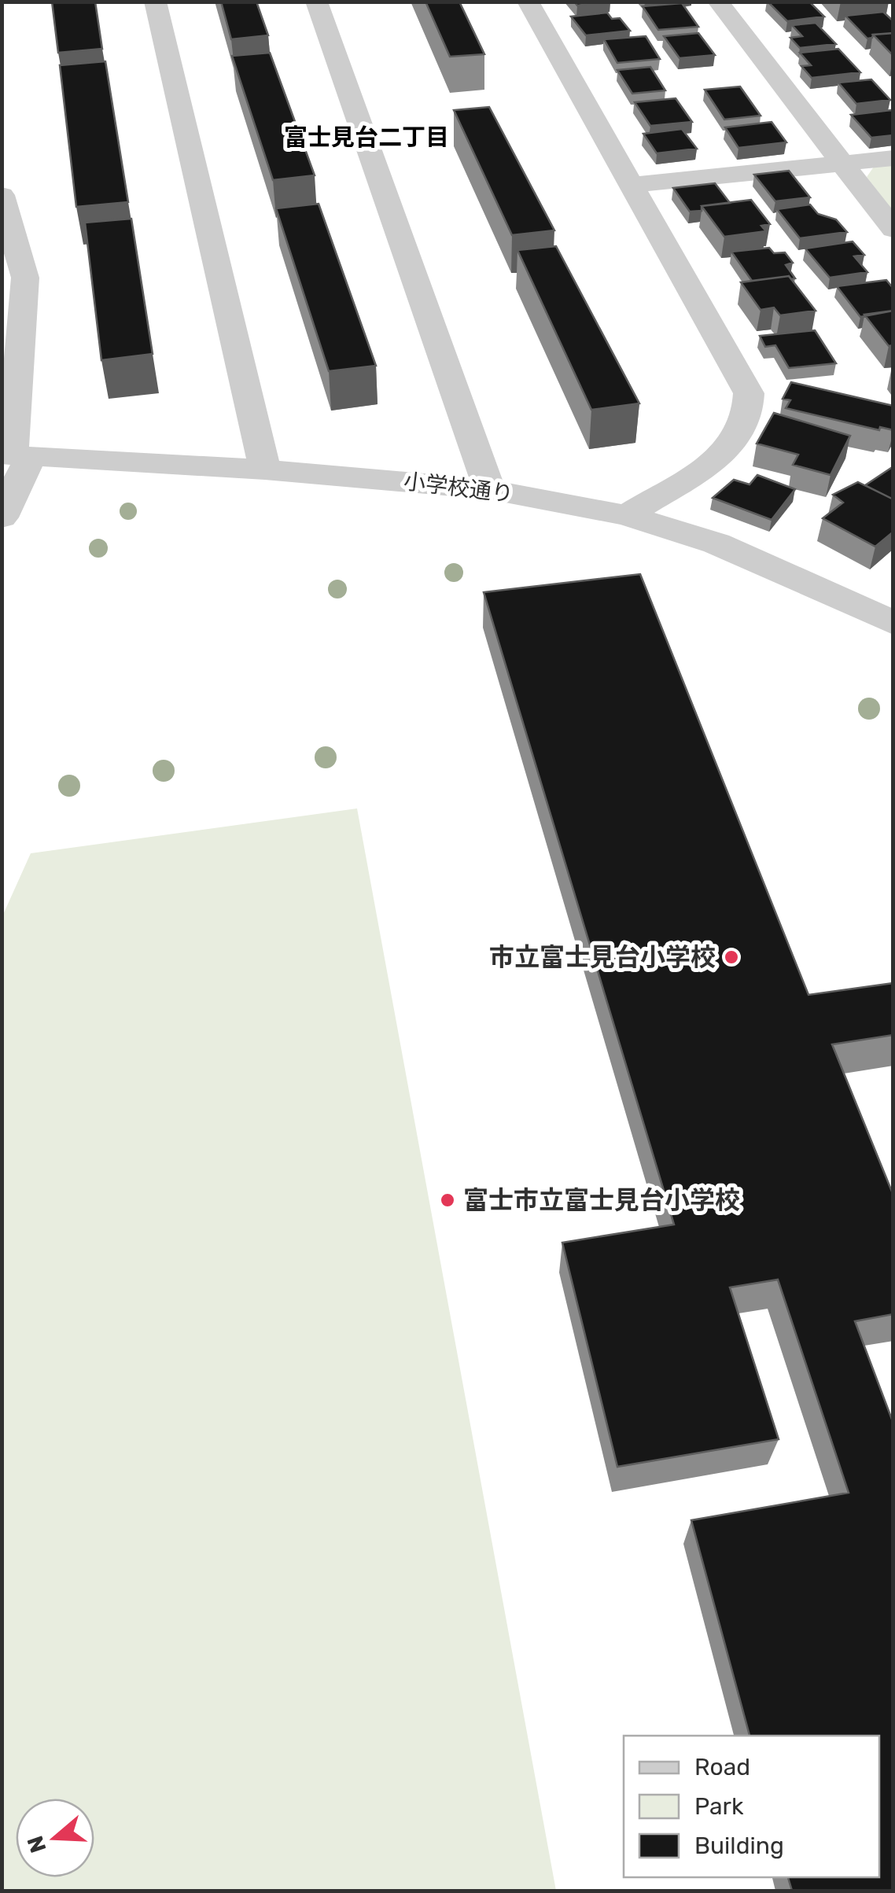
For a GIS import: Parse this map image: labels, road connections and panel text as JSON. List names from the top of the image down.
{
  "streets": {
    "street": ["小学校通り"]
  },
  "districts": ["富士見台二丁目"],
  "places": ["市立富士見台小学校", "富士市立富士見台小学校"],
  "legend": ["Road", "Park", "Building"],
  "north": "left"
}
